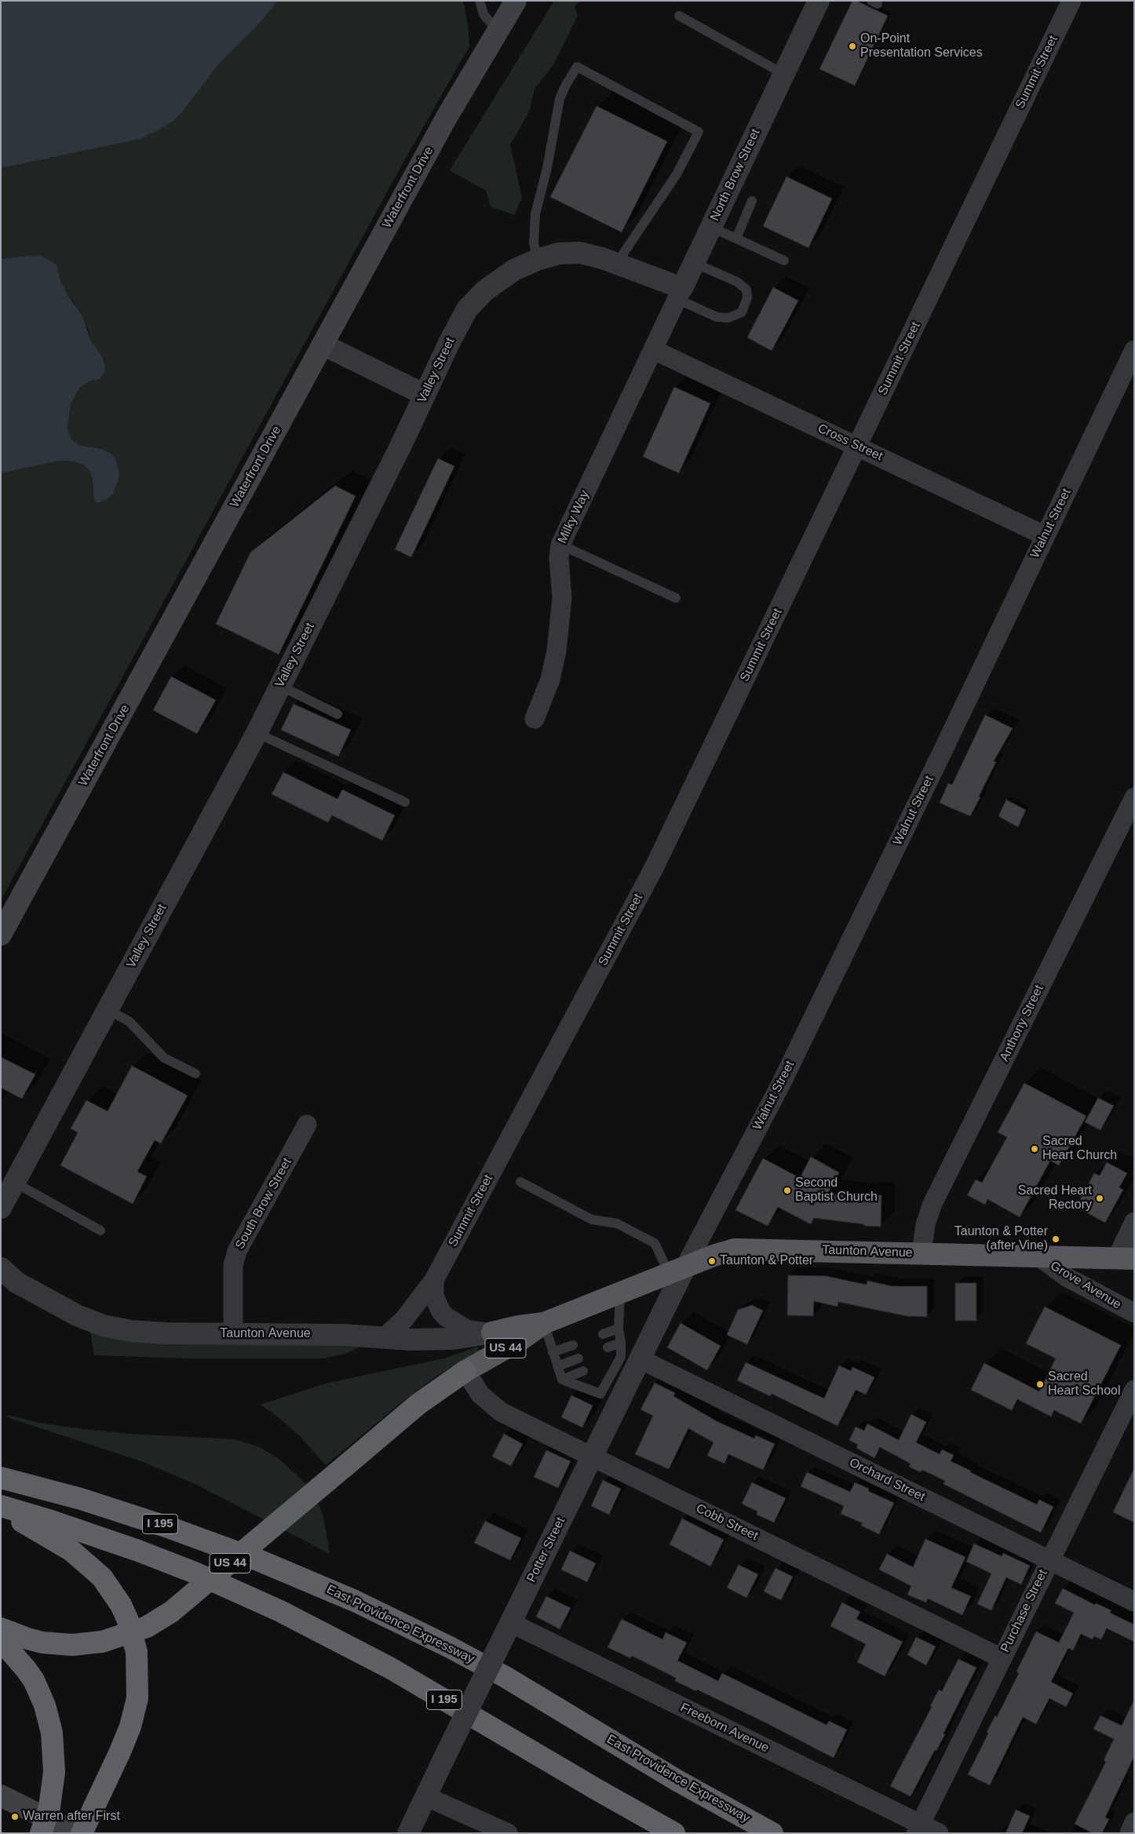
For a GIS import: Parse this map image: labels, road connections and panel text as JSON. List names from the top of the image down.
{
  "streets": {
    "highway": [
      "Taunton Avenue",
      "US 44",
      "I 195",
      "East Providence Expressway"
    ],
    "main road": ["Waterfront Drive"],
    "street": [
      "Summit Street",
      "North Brow Street",
      "Valley Street",
      "Cross Street",
      "Milky Way",
      "Walnut Street",
      "Anthony Street",
      "South Brow Street",
      "Grove Avenue",
      "Orchard Street",
      "Cobb Street",
      "Potter Street",
      "Purchase Street",
      "Freeborn Avenue"
    ]
  },
  "crossings": [
    ["Summit Street", "Cross Street"],
    ["Summit Street", "Taunton Avenue"],
    ["North Brow Street", "Valley Street"],
    ["North Brow Street", "Cross Street"],
    ["North Brow Street", "Milky Way"],
    ["Cross Street", "Milky Way"],
    ["Cross Street", "Walnut Street"],
    ["Walnut Street", "Taunton Avenue"],
    ["Walnut Street", "Potter Street"],
    ["Anthony Street", "Taunton Avenue"],
    ["South Brow Street", "Taunton Avenue"],
    ["Taunton Avenue", "Grove Avenue"],
    ["Taunton Avenue", "US 44"],
    ["Taunton Avenue", "Cobb Street"],
    ["Taunton Avenue", "Potter Street"],
    ["US 44", "Cobb Street"],
    ["Orchard Street", "Potter Street"],
    ["Orchard Street", "Purchase Street"],
    ["Cobb Street", "Potter Street"],
    ["Cobb Street", "Purchase Street"],
    ["Potter Street", "Freeborn Avenue"],
    ["Purchase Street", "Freeborn Avenue"]
  ],
  "places": [
    "On-Point Presentation Services",
    "Sacred Heart Church",
    "Second Baptist Church",
    "Sacred Heart Rectory",
    "Taunton & Potter (after Vine)",
    "Taunton & Potter",
    "Sacred Heart School",
    "Warren after First"
  ]
}
